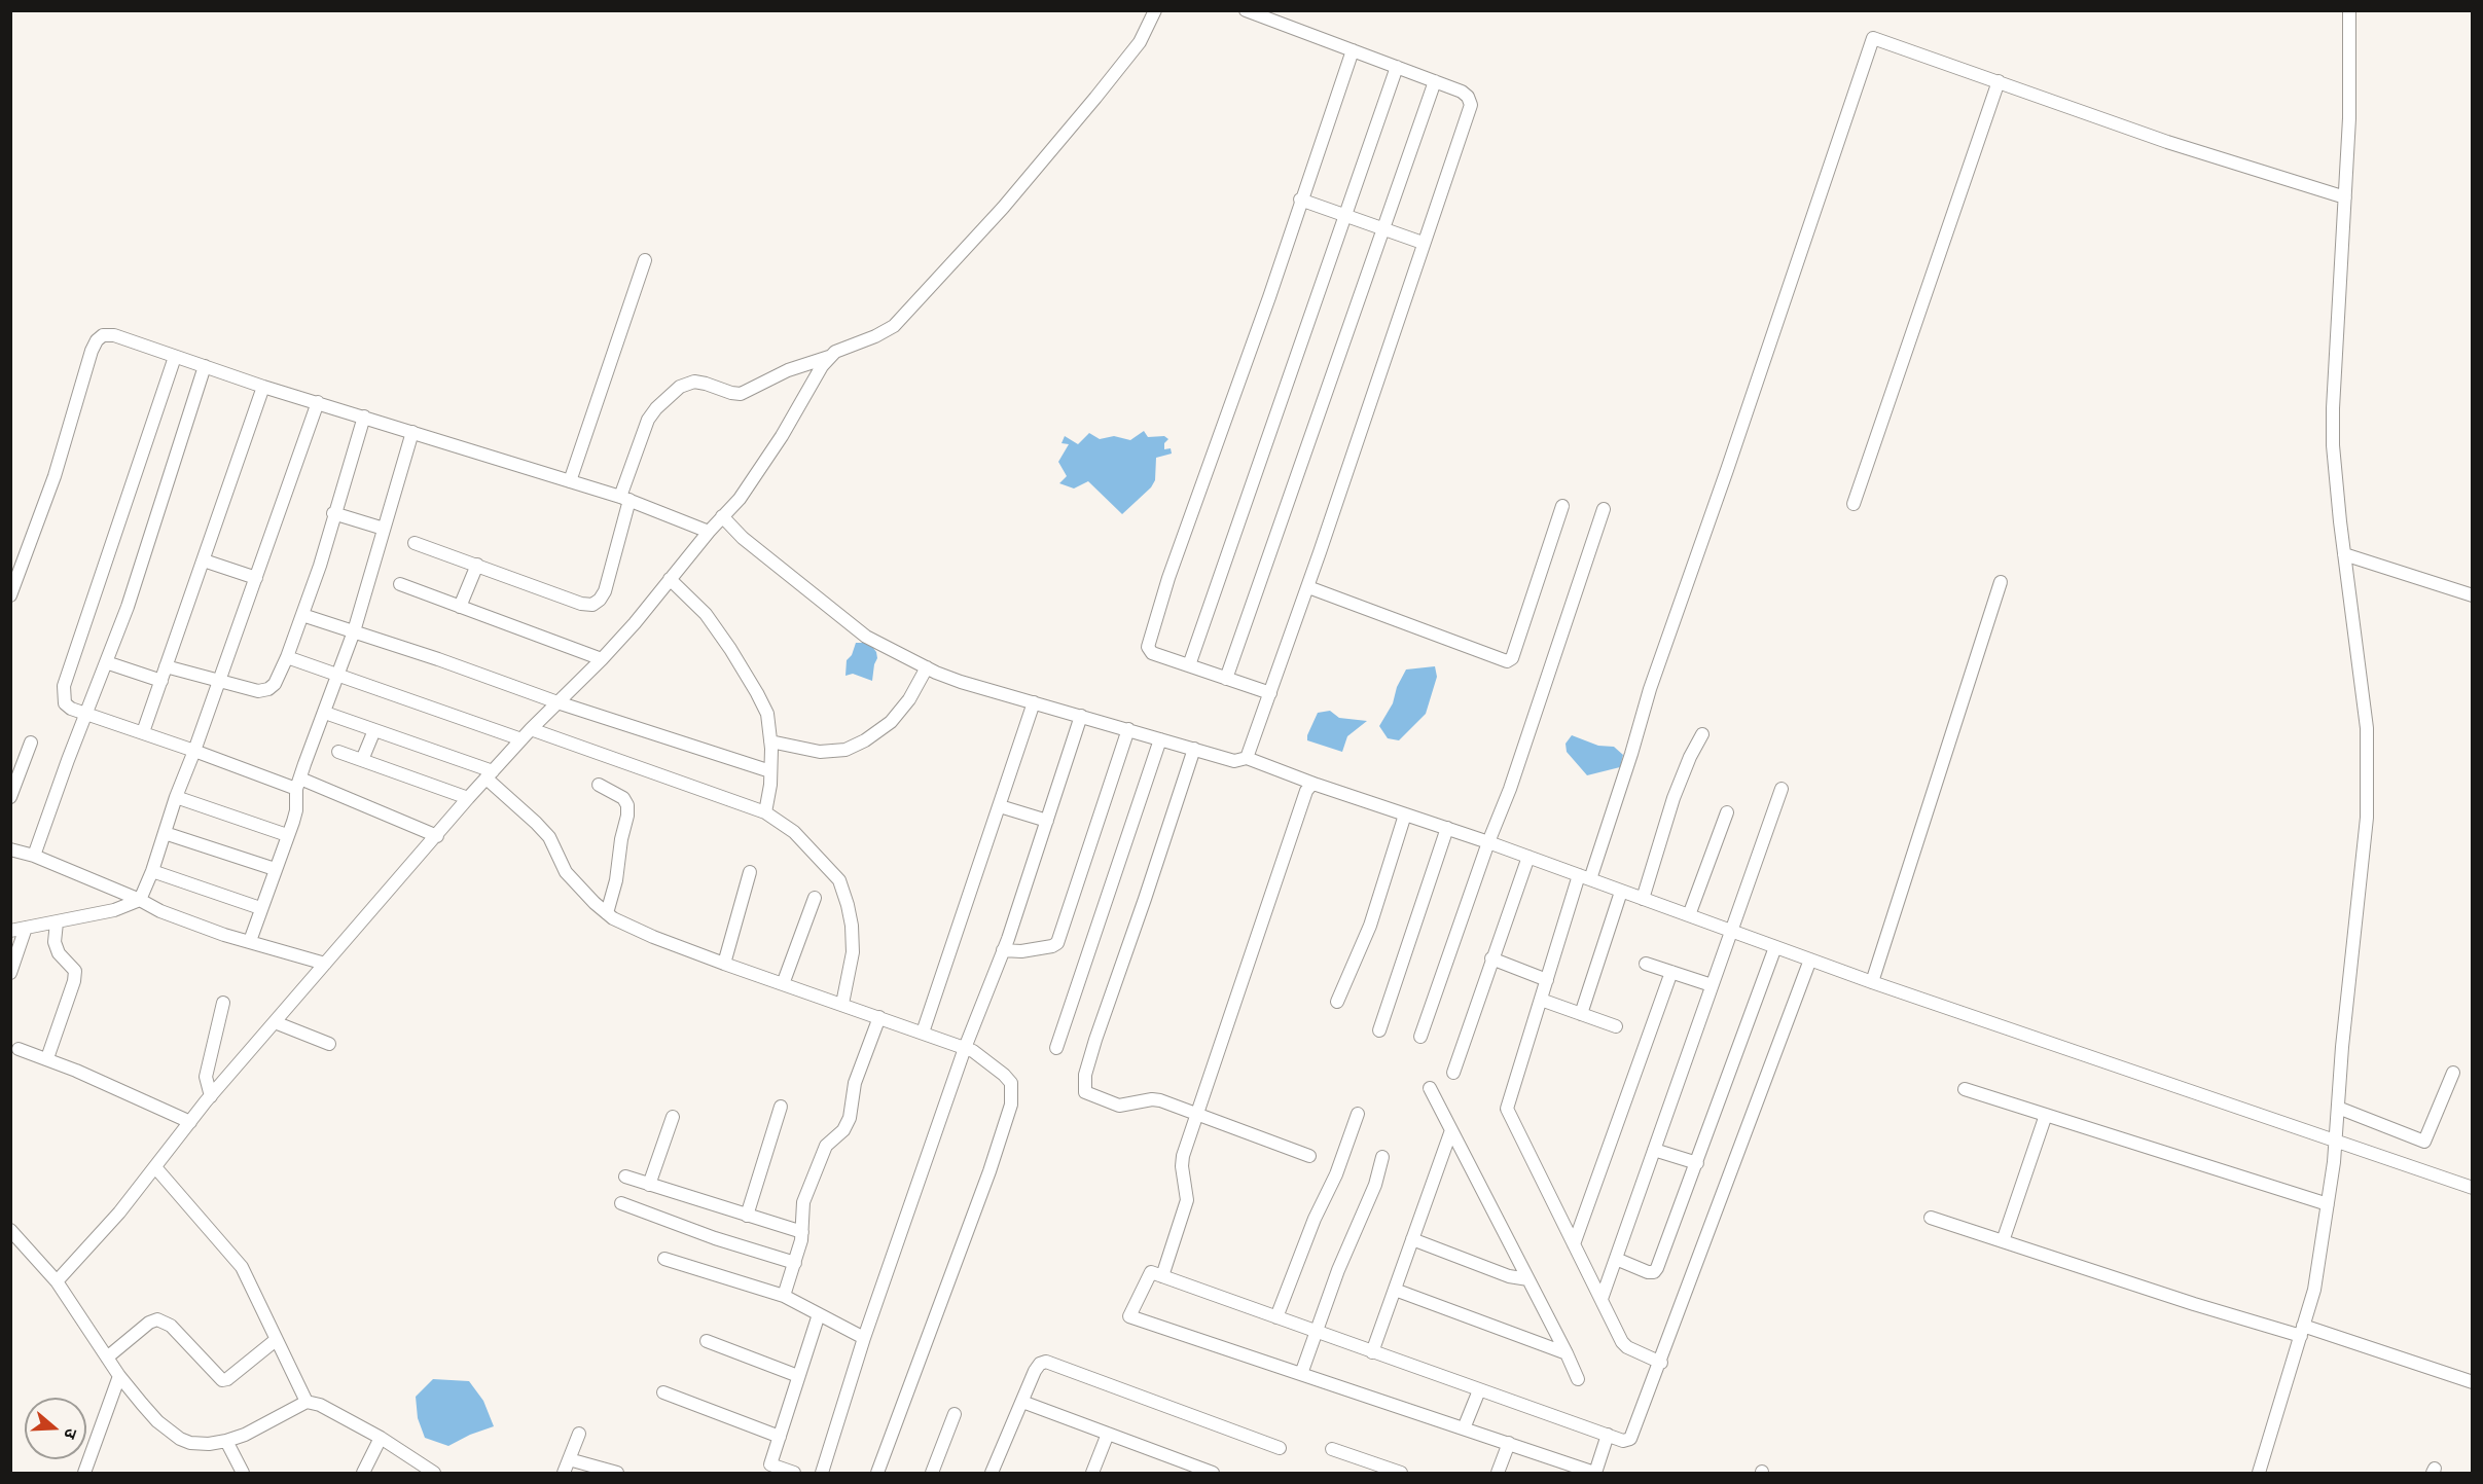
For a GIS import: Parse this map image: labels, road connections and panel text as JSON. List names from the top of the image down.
{
  "north": "right"
}
